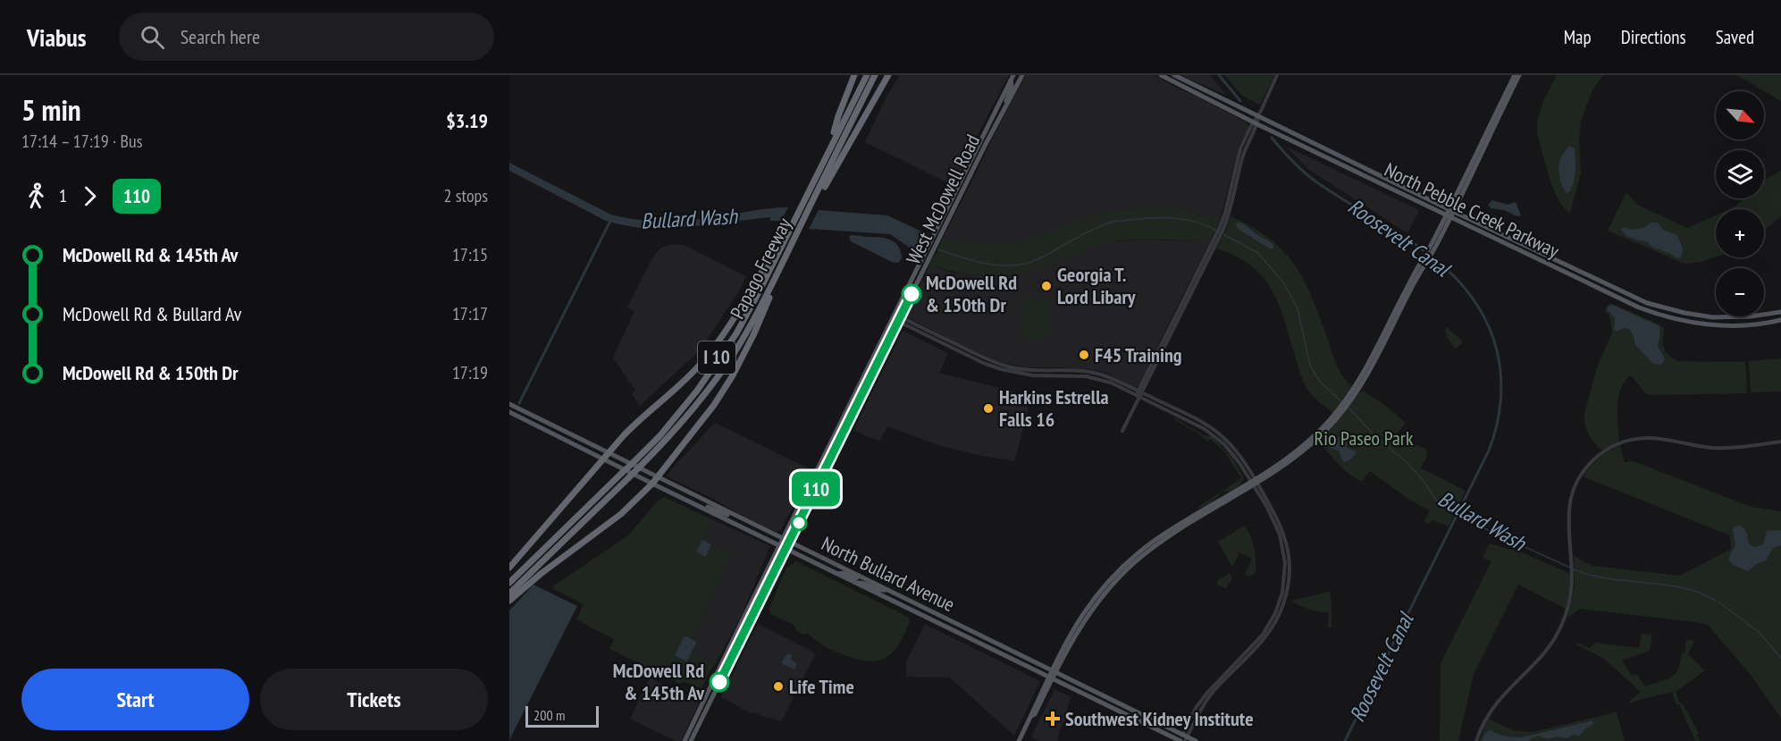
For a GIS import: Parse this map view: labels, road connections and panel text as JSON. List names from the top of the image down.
{
  "streets": {
    "highway": ["Papago Freeway", "I 10"],
    "main road": ["West McDowell Road", "North Pebble Creek Parkway", "North Bullard Avenue"]
  },
  "crossings": [
    ["West McDowell Road", "North Bullard Avenue"]
  ],
  "water": ["Bullard Wash", "Roosevelt Canal"],
  "parks": ["Rio Paseo Park"],
  "places": {
    "other": [
      "Georgia T. Lord Libary",
      "McDowell Rd & 150th Dr",
      "F45 Training",
      "Harkins Estrella Falls 16",
      "McDowell Rd & 145th Av",
      "Life Time"
    ],
    "health": ["Southwest Kidney Institute"]
  },
  "lines": ["bus line 110"],
  "scale_bar": "200 m",
  "north": "bottom right",
  "page": {
    "header": "Viabus",
    "search": "Search here",
    "nav": ["Map", "Directions", "Saved"],
    "heading": ["5 min", "17:14 – 17:19 · Bus", "$3.19"],
    "on_map": "110",
    "map_buttons": ["+", "−"],
    "legs": ["1", "110", "2 stops"],
    "list": [
      {
        "name": "McDowell Rd & 145th Av",
        "value": "17:15"
      },
      {
        "name": "McDowell Rd & Bullard Av",
        "value": "17:17"
      },
      {
        "name": "McDowell Rd & 150th Dr",
        "value": "17:19"
      }
    ],
    "buttons": ["Start", "Tickets"],
    "scale": "200 m"
  }
}
